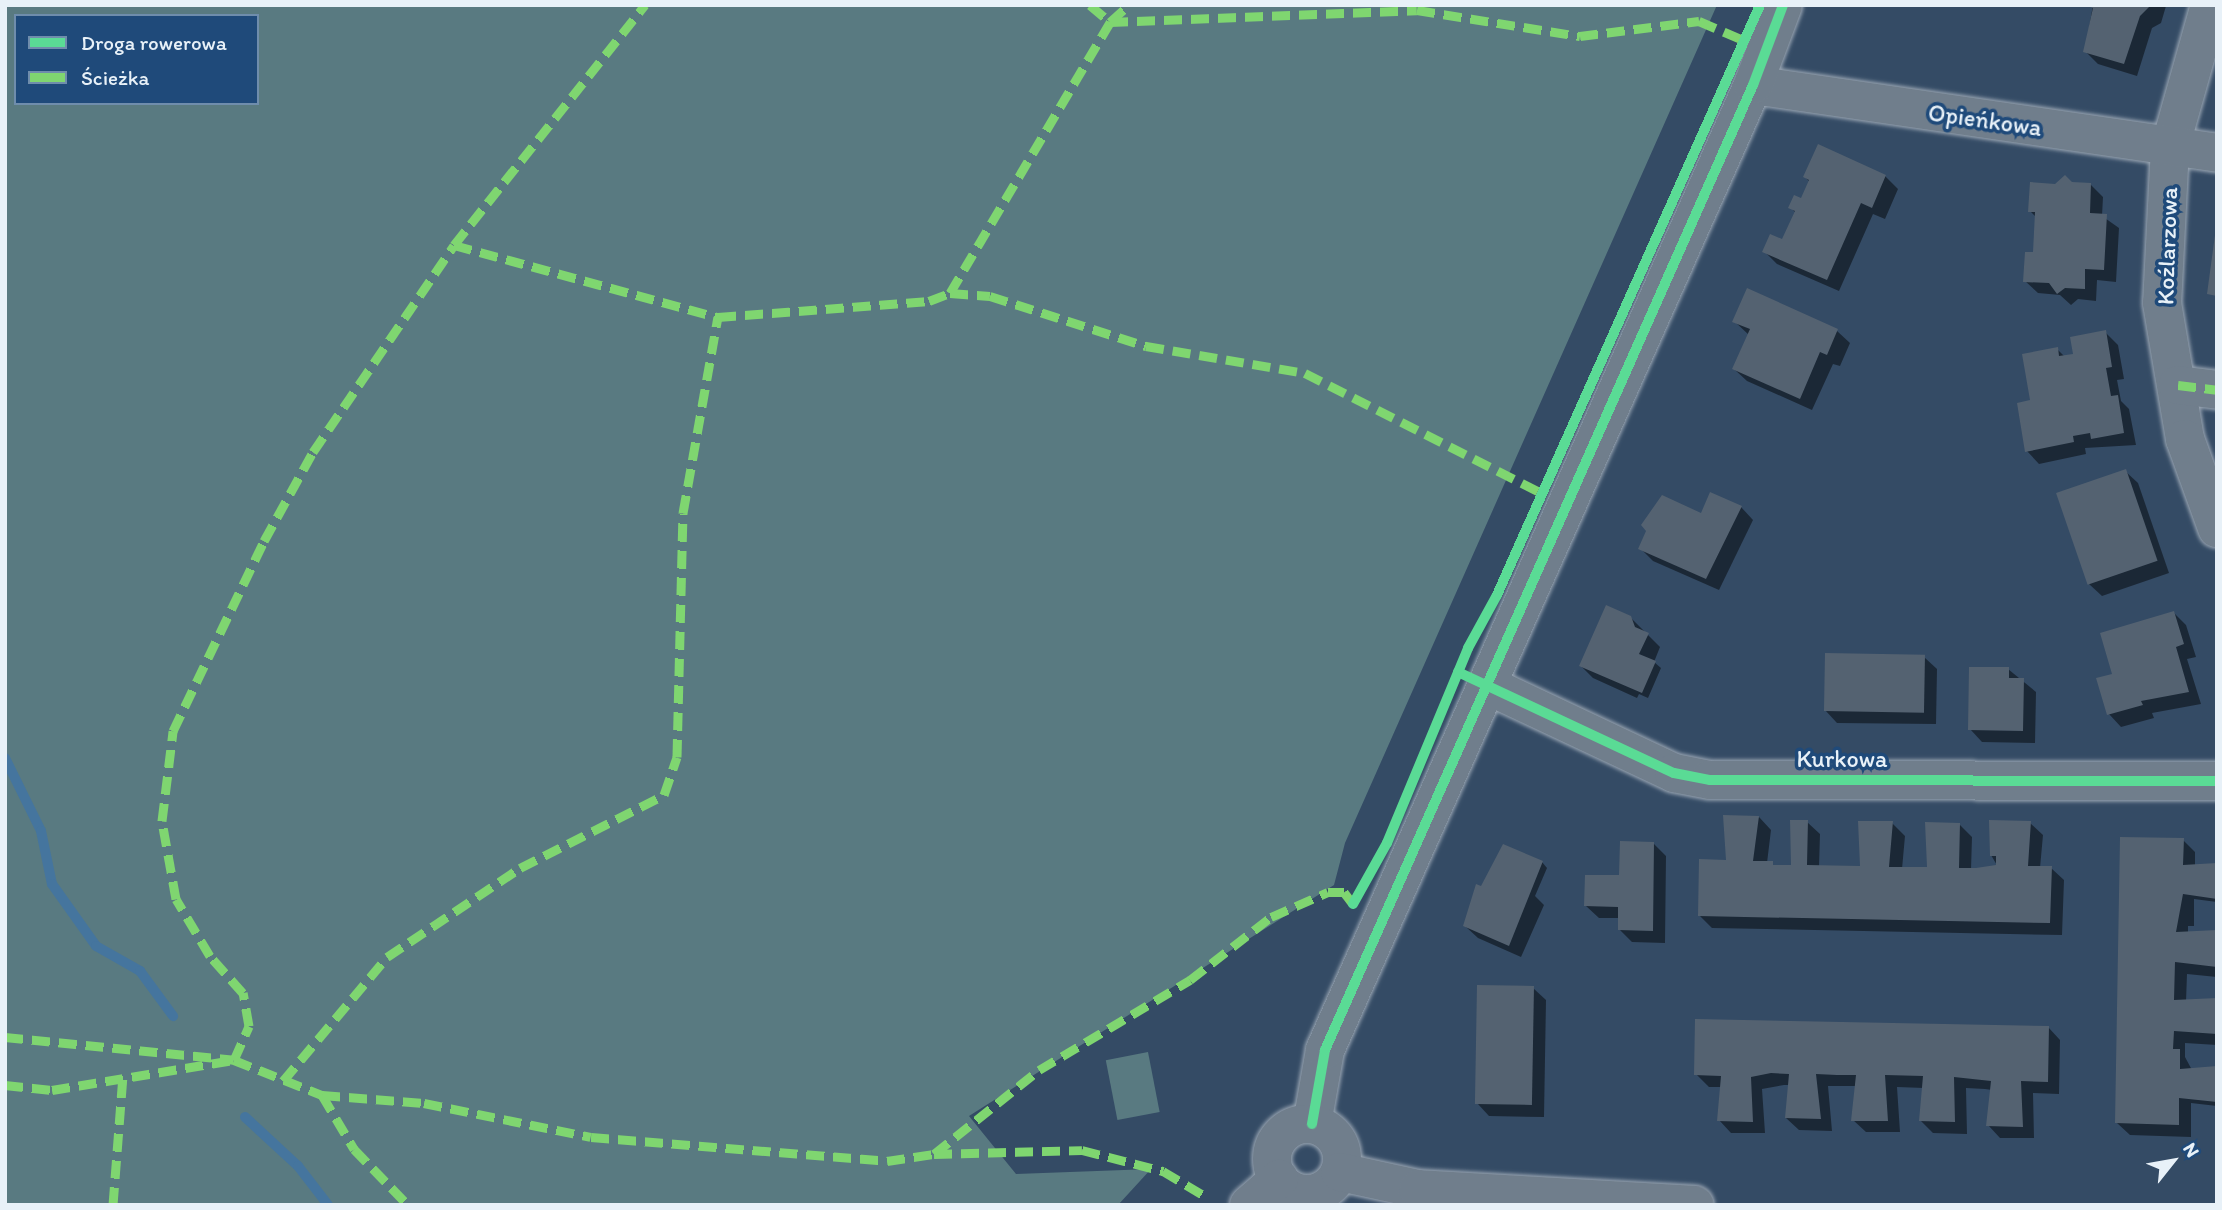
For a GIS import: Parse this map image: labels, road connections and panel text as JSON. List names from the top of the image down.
{
  "streets": {
    "street": ["Opieńkowa", "Koźlarzowa", "Kurkowa"]
  },
  "crossings": [
    ["Opieńkowa", "Koźlarzowa"]
  ],
  "legend": ["Droga rowerowa", "Ścieżka"],
  "north": "top right"
}
